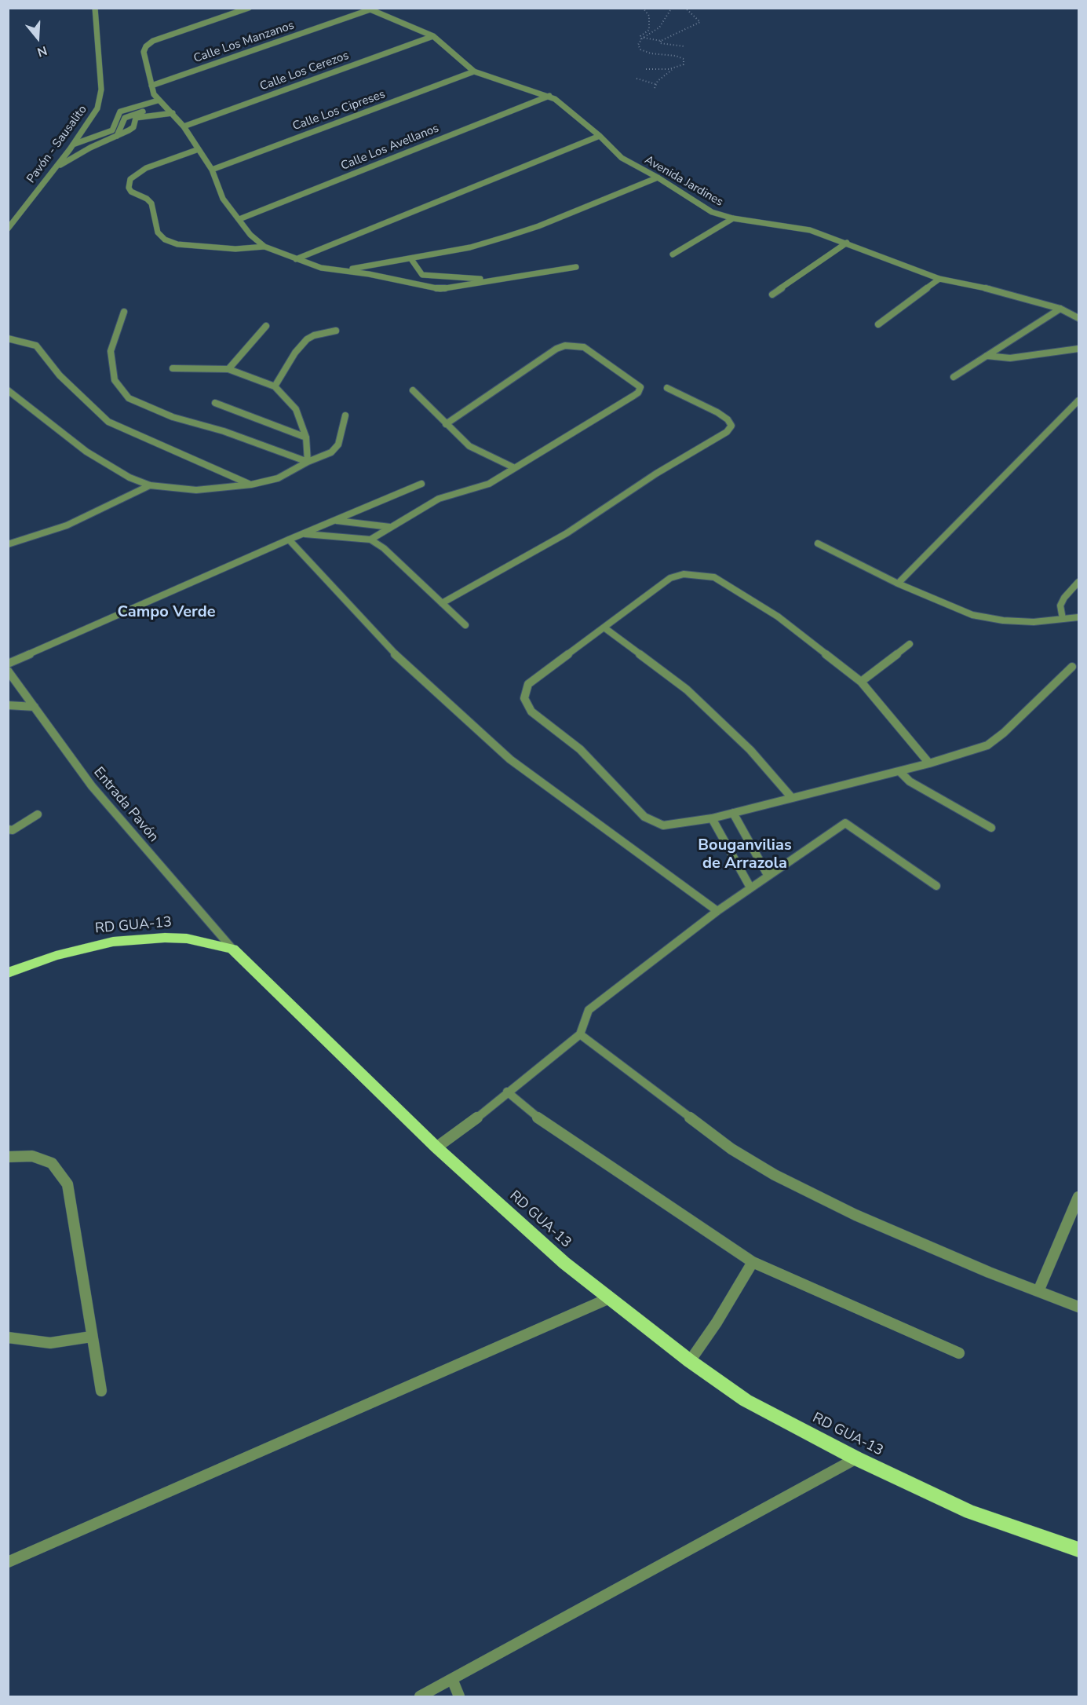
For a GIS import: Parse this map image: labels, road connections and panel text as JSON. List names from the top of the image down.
{
  "streets": {
    "main road": ["RD GUA-13"],
    "street": [
      "Calle Los Manzanos",
      "Calle Los Cerezos",
      "Calle Los Cipreses",
      "Pavón - Sausalito",
      "Calle Los Avellanos",
      "Avenida Jardines",
      "Entrada Pavón"
    ]
  },
  "crossings": [
    ["Calle Los Manzanos", "Avenida Jardines"],
    ["Calle Los Cerezos", "Avenida Jardines"],
    ["Calle Los Cipreses", "Avenida Jardines"],
    ["Calle Los Avellanos", "Avenida Jardines"],
    ["Entrada Pavón", "RD GUA-13"]
  ],
  "districts": ["Campo Verde", "Bouganvilias de Arrazola"],
  "north": "bottom"
}
